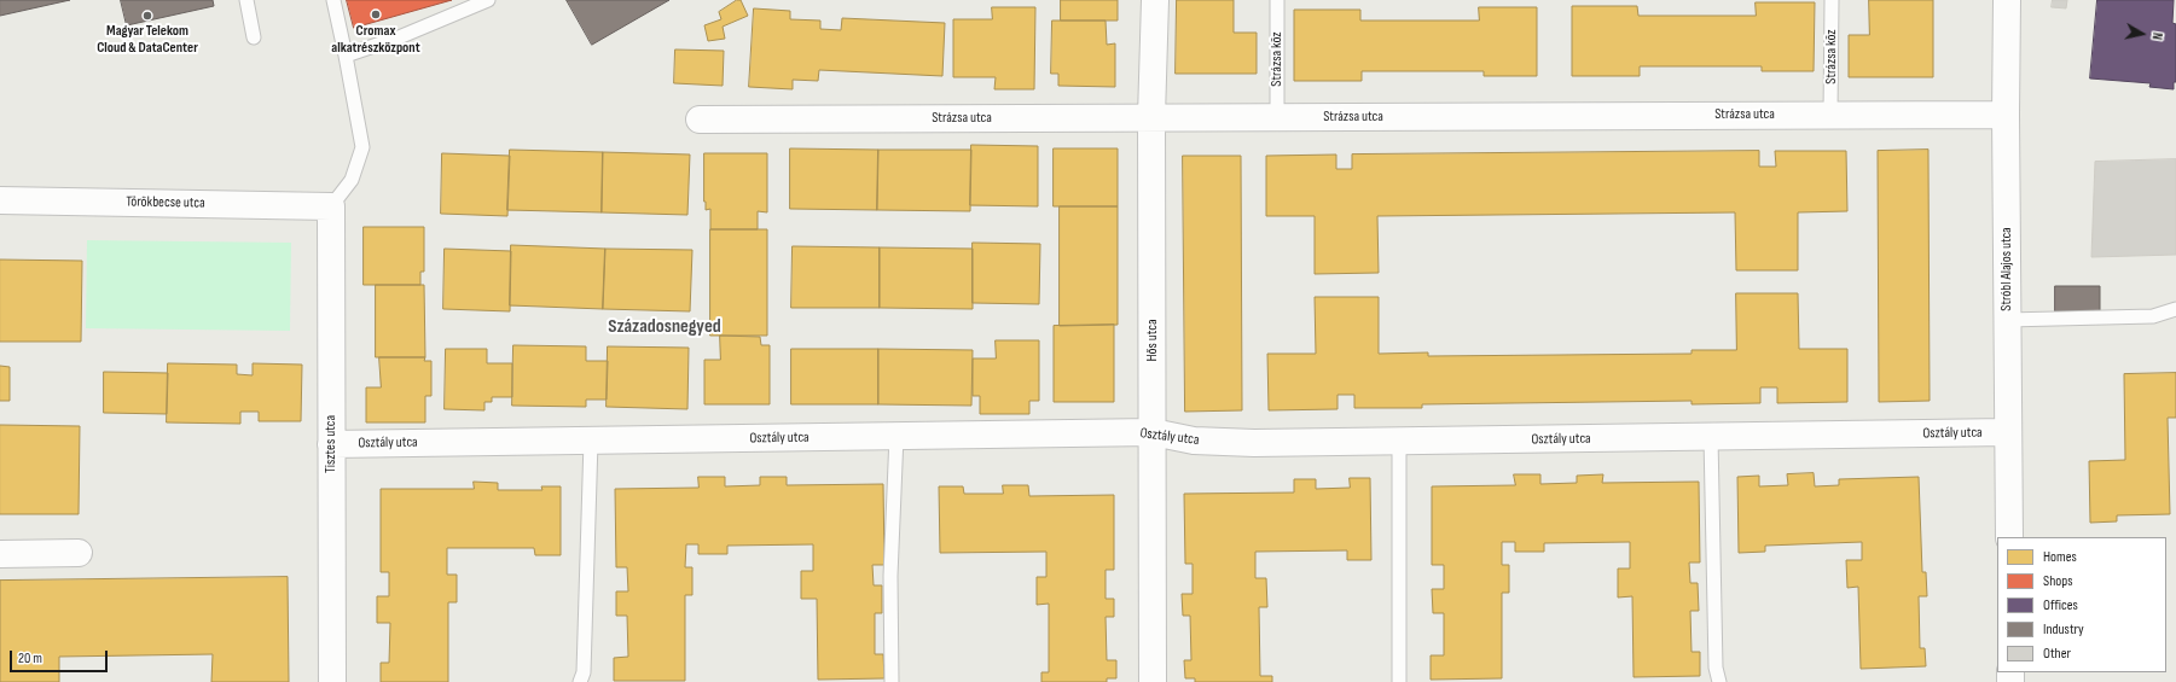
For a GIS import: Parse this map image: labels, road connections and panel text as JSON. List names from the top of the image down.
{
  "streets": {
    "street": [
      "Strázsa utca",
      "Törökbecse utca",
      "Stróbl Alajos utca",
      "Hős utca",
      "Osztály utca",
      "Tisztes utca"
    ],
    "lane": ["Strázsa köz"]
  },
  "crossings": [
    ["Strázsa köz", "Strázsa utca"],
    ["Strázsa utca", "Stróbl Alajos utca"],
    ["Strázsa utca", "Hős utca"],
    ["Törökbecse utca", "Tisztes utca"],
    ["Stróbl Alajos utca", "Osztály utca"],
    ["Hős utca", "Osztály utca"],
    ["Osztály utca", "Tisztes utca"]
  ],
  "districts": ["Századosnegyed"],
  "places": ["Cromax alkatrészközpont", "Magyar Telekom Cloud & DataCenter"],
  "legend": [
    "Homes",
    "Shops",
    "Offices",
    "Industry",
    "Other"
  ],
  "scale_bar": "20 m",
  "north": "right"
}
